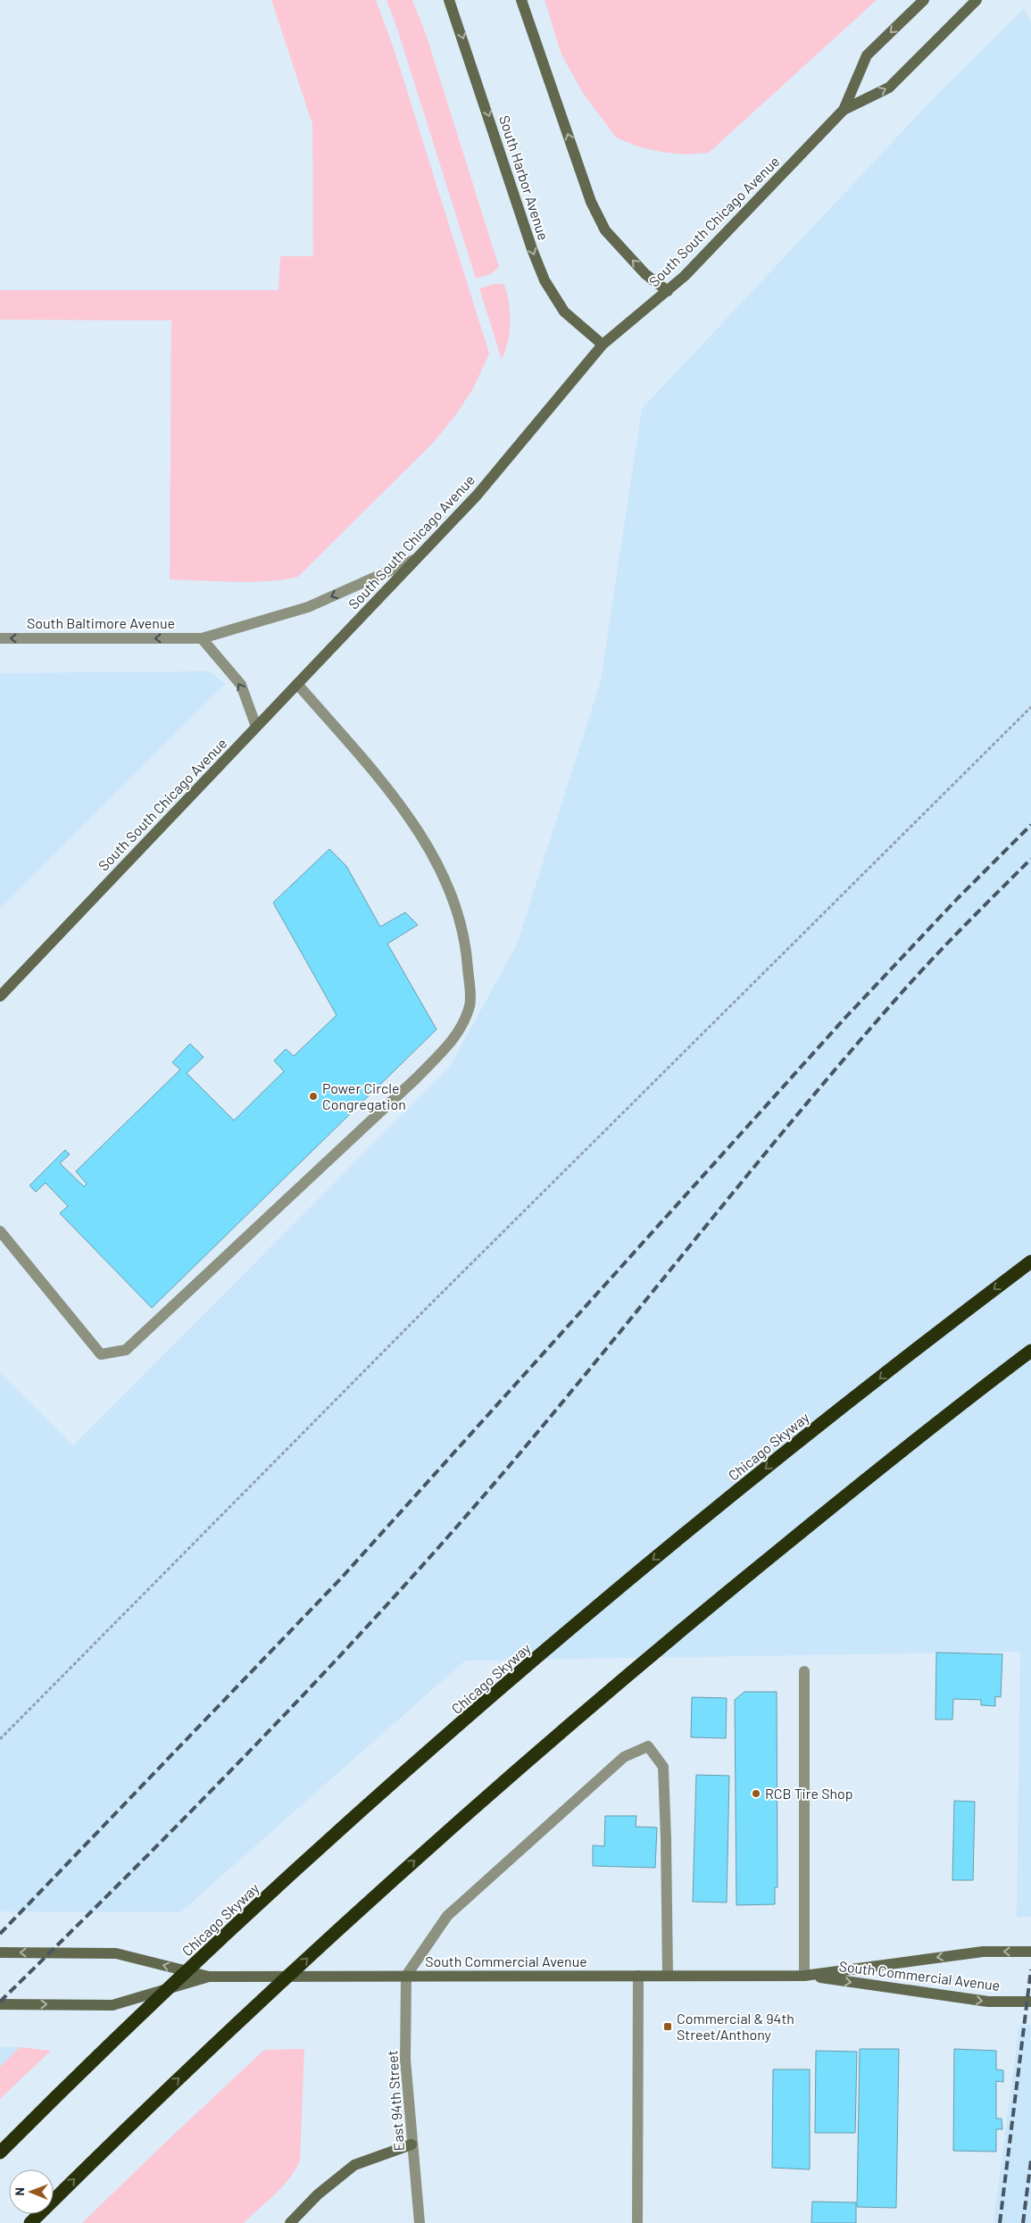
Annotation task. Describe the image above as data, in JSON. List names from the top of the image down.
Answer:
{
  "streets": {
    "highway": ["Chicago Skyway"],
    "main road": ["South Harbor Avenue", "South South Chicago Avenue", "South Commercial Avenue"],
    "street": ["South Baltimore Avenue", "East 94th Street"]
  },
  "crossings": [
    ["South Harbor Avenue", "South South Chicago Avenue"],
    ["South South Chicago Avenue", "South Baltimore Avenue"],
    ["South Commercial Avenue", "East 94th Street"]
  ],
  "one_way": ["South Baltimore Avenue"],
  "places": {
    "other": ["Power Circle Congregation", "RCB Tire Shop"],
    "transit": ["Commercial & 94th Street/Anthony"]
  },
  "north": "left"
}
